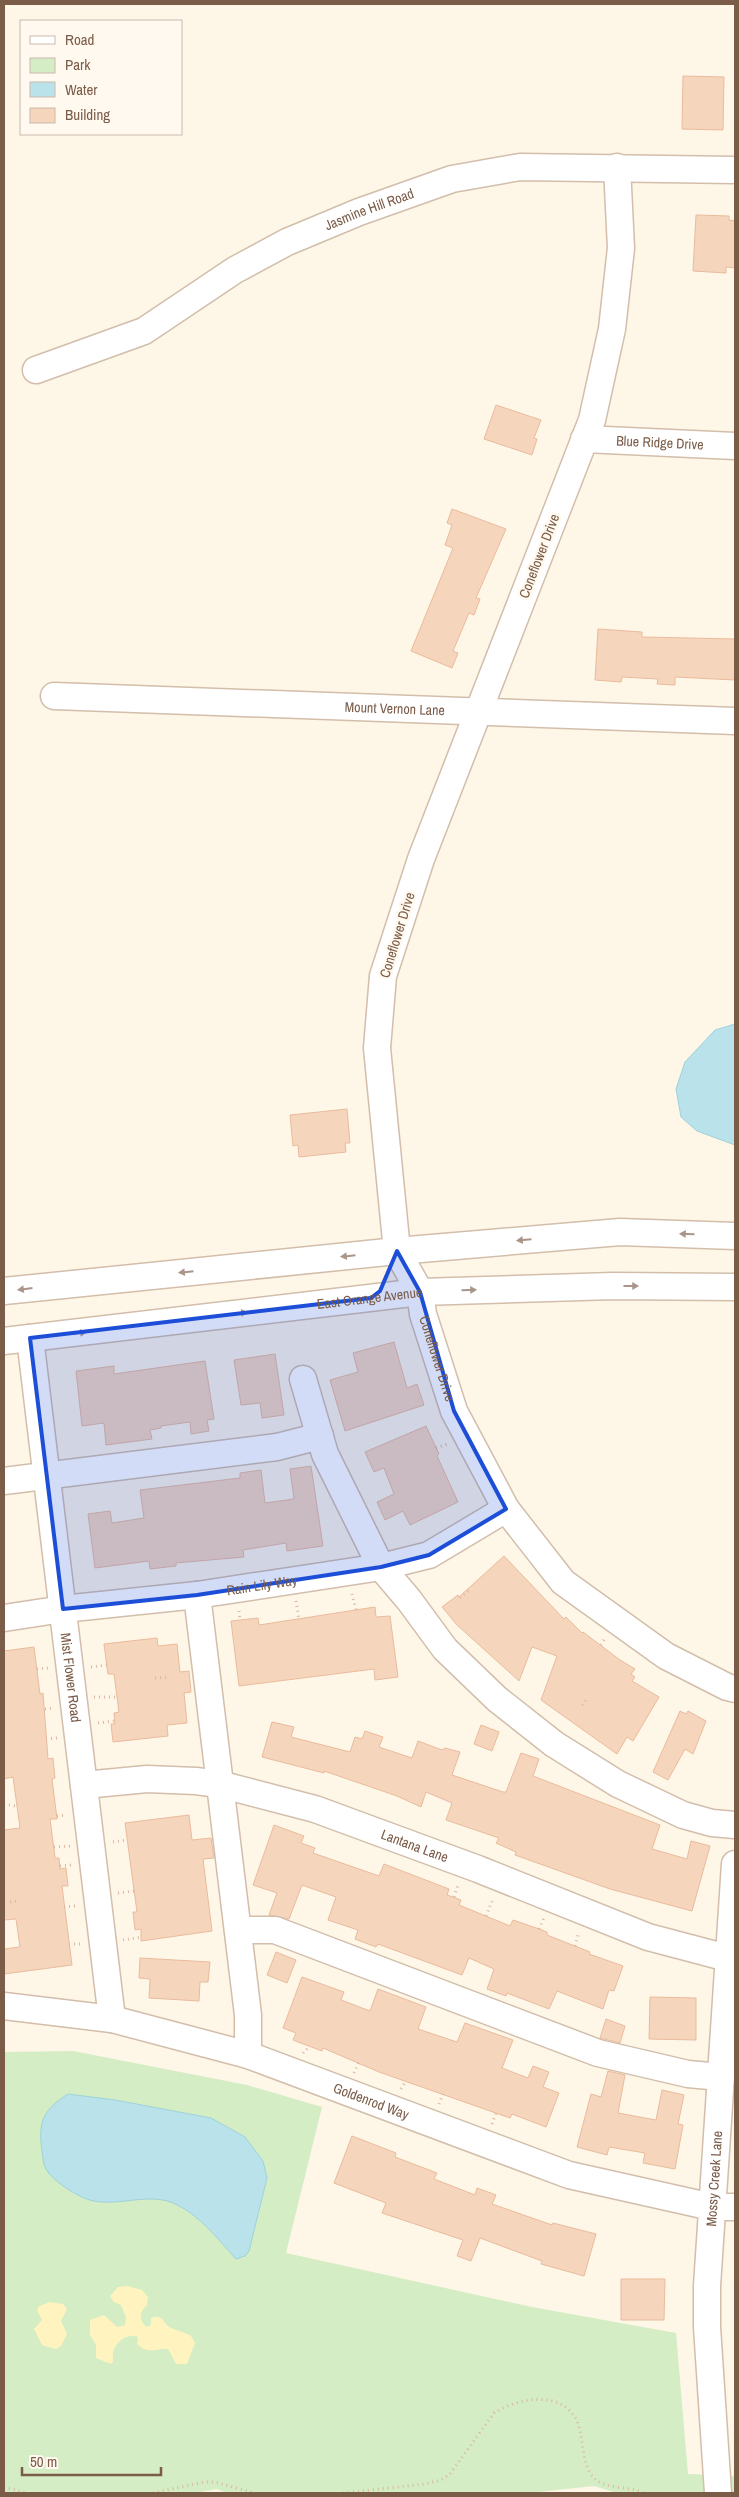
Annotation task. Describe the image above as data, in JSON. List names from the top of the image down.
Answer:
{
  "streets": {
    "street": [
      "Jasmine Hill Road",
      "Blue Ridge Drive",
      "Coneflower Drive",
      "Mount Vernon Lane",
      "East Orange Avenue",
      "Rain Lily Way",
      "Mist Flower Road",
      "Lantana Lane",
      "Goldenrod Way",
      "Mossy Creek Lane"
    ]
  },
  "crossings": [
    ["Jasmine Hill Road", "Coneflower Drive"],
    ["Blue Ridge Drive", "Coneflower Drive"],
    ["Coneflower Drive", "Mount Vernon Lane"],
    ["Coneflower Drive", "East Orange Avenue"],
    ["Coneflower Drive", "Rain Lily Way"],
    ["East Orange Avenue", "Mist Flower Road"],
    ["Rain Lily Way", "Mist Flower Road"],
    ["Mist Flower Road", "Lantana Lane"],
    ["Mist Flower Road", "Goldenrod Way"],
    ["Lantana Lane", "Mossy Creek Lane"],
    ["Goldenrod Way", "Mossy Creek Lane"]
  ],
  "legend": [
    "Road",
    "Park",
    "Water",
    "Building"
  ],
  "scale_bar": "50 m"
}
